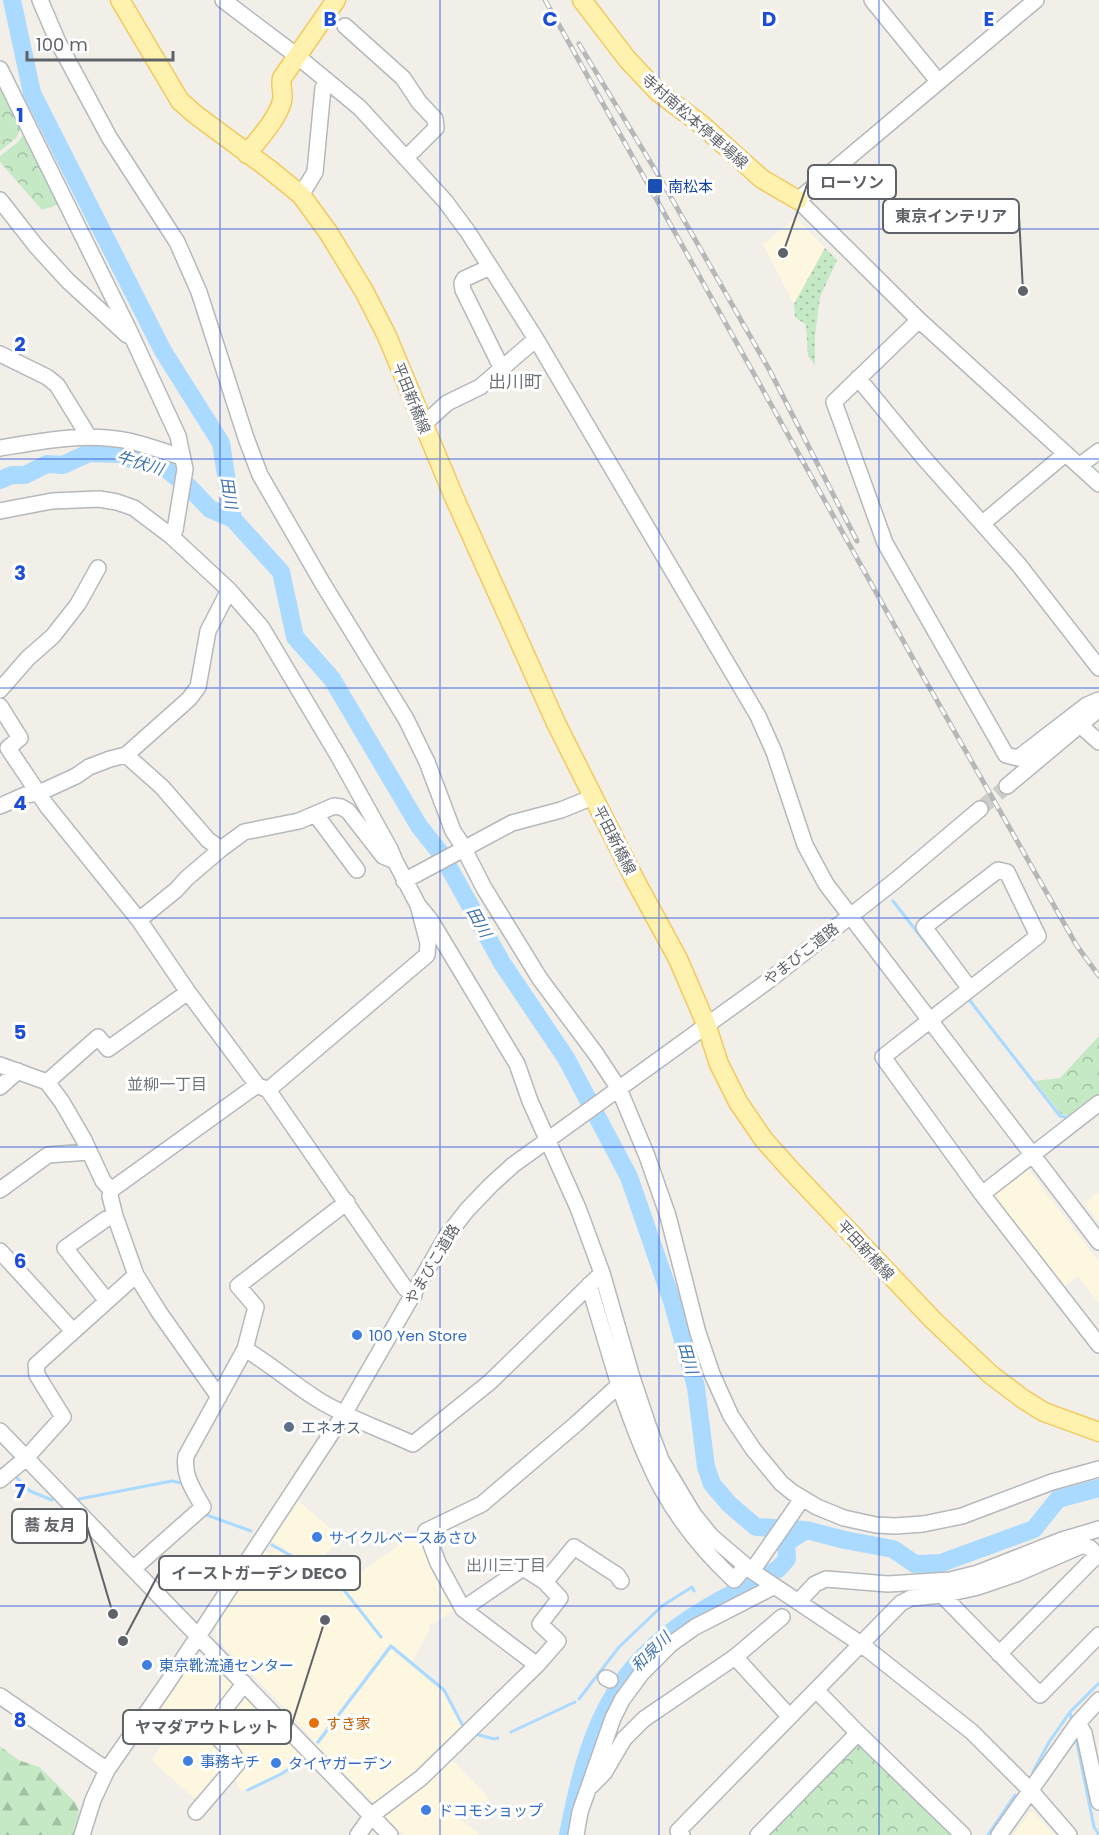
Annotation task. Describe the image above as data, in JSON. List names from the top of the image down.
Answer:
{
  "streets": {
    "main road": ["寺村南松本停車場線", "平田新橋線"],
    "street": ["やまびこ道路"]
  },
  "crossings": [
    ["平田新橋線", "やまびこ道路"]
  ],
  "districts": ["出川町", "並柳一丁目", "出川三丁目"],
  "water": ["牛伏川", "田川", "和泉川"],
  "places": {
    "transit": ["南松本"],
    "other": [
      "ローソン",
      "東京インテリア",
      "100 Yen Store",
      "エネオス",
      "サイクルベースあさひ",
      "蕎 友月",
      "ヤマダアウトレット",
      "イーストガーデン DECO",
      "東京靴流通センター",
      "すき家",
      "事務キチ",
      "タイヤガーデン",
      "ドコモショップ"
    ]
  },
  "scale_bar": "100 m",
  "grid": {
    "columns": [
      "B",
      "C",
      "D",
      "E"
    ],
    "rows": [
      "1",
      "2",
      "3",
      "4",
      "5",
      "6",
      "7",
      "8"
    ]
  }
}
